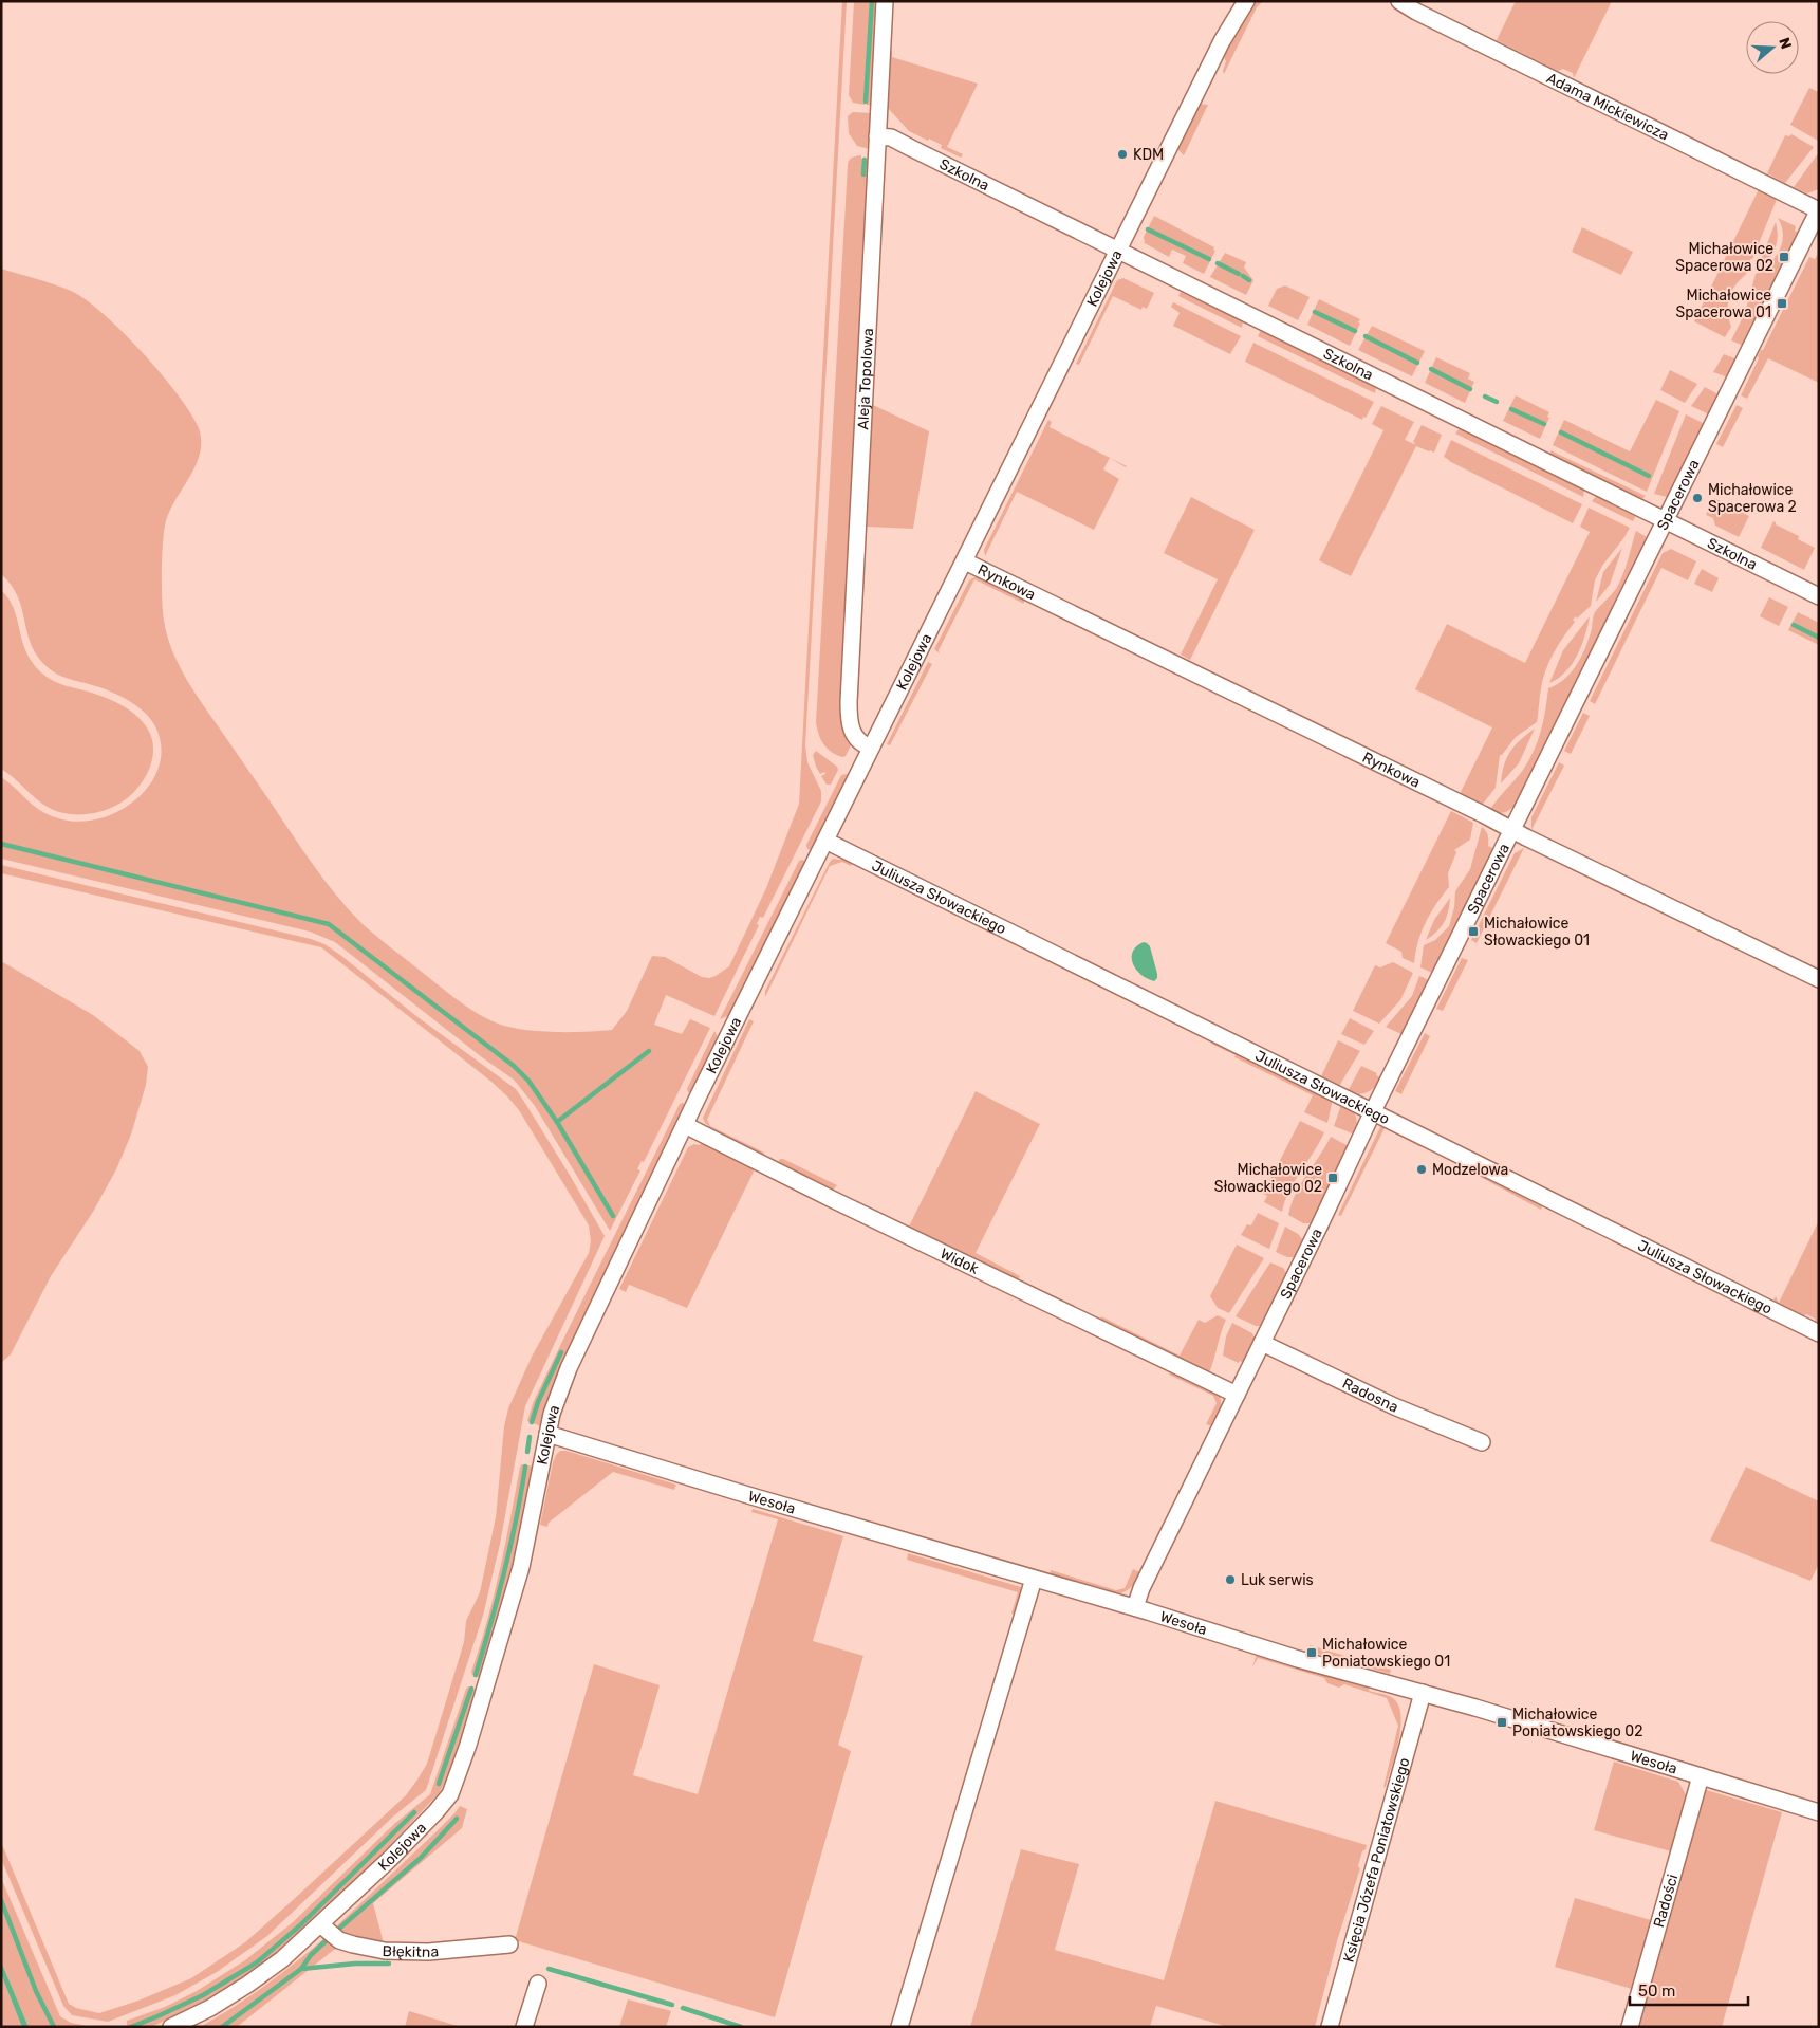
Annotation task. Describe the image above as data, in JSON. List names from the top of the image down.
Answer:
{
  "streets": {
    "street": [
      "Adama Mickiewicza",
      "Szkolna",
      "Kolejowa",
      "Aleja Topolowa",
      "Spacerowa",
      "Rynkowa",
      "Juliusza Słowackiego",
      "Widok",
      "Radosna",
      "Wesoła",
      "Księcia Józefa Poniatowskiego",
      "Radości",
      "Błękitna"
    ]
  },
  "crossings": [
    ["Adama Mickiewicza", "Spacerowa"],
    ["Szkolna", "Kolejowa"],
    ["Szkolna", "Aleja Topolowa"],
    ["Szkolna", "Spacerowa"],
    ["Kolejowa", "Aleja Topolowa"],
    ["Kolejowa", "Rynkowa"],
    ["Kolejowa", "Juliusza Słowackiego"],
    ["Kolejowa", "Widok"],
    ["Kolejowa", "Wesoła"],
    ["Kolejowa", "Błękitna"],
    ["Spacerowa", "Rynkowa"],
    ["Spacerowa", "Juliusza Słowackiego"],
    ["Spacerowa", "Widok"],
    ["Spacerowa", "Radosna"],
    ["Spacerowa", "Wesoła"],
    ["Wesoła", "Księcia Józefa Poniatowskiego"],
    ["Wesoła", "Radości"]
  ],
  "places": {
    "other": [
      "KDM",
      "Michałowice Spacerowa 2",
      "Modzelowa",
      "Luk serwis"
    ],
    "transit": [
      "Michałowice Spacerowa 02",
      "Michałowice Spacerowa 01",
      "Michałowice Słowackiego 01",
      "Michałowice Słowackiego 02",
      "Michałowice Poniatowskiego 01",
      "Michałowice Poniatowskiego 02"
    ]
  },
  "scale_bar": "50 m",
  "north": "right"
}
